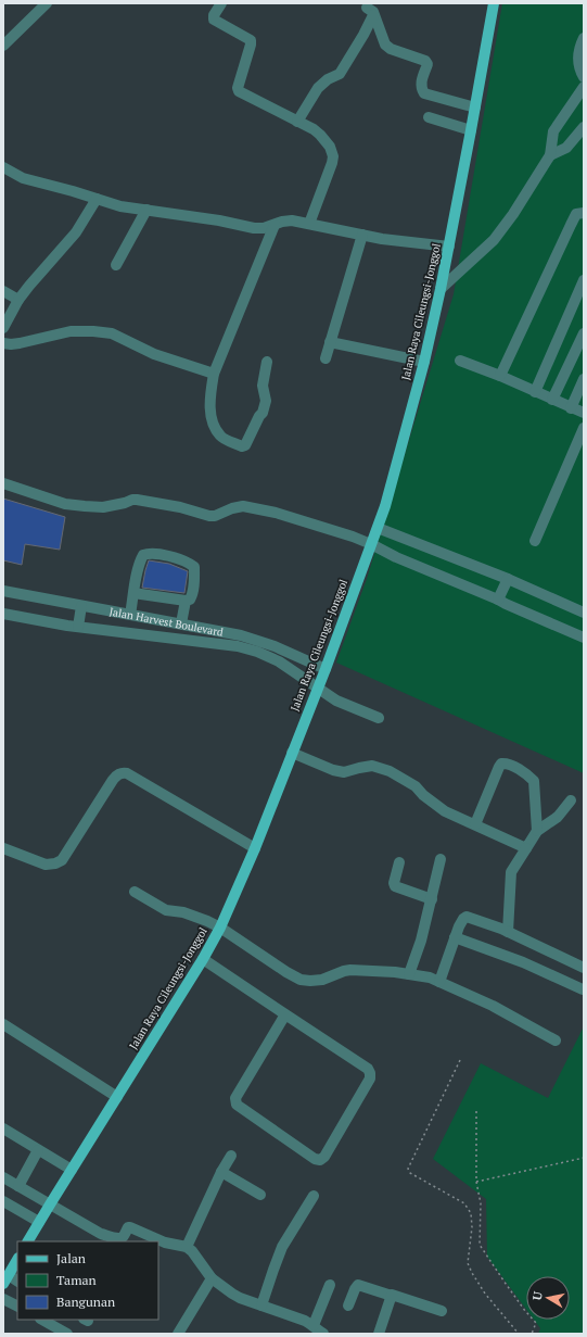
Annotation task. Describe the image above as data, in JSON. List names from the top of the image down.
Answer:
{
  "streets": {
    "main road": ["Jalan Raya Cileungsi-Jonggol"],
    "street": ["Jalan Harvest Boulevard"]
  },
  "crossings": [
    ["Jalan Raya Cileungsi-Jonggol", "Jalan Harvest Boulevard"]
  ],
  "legend": ["Jalan", "Taman", "Bangunan"],
  "north": "left"
}
